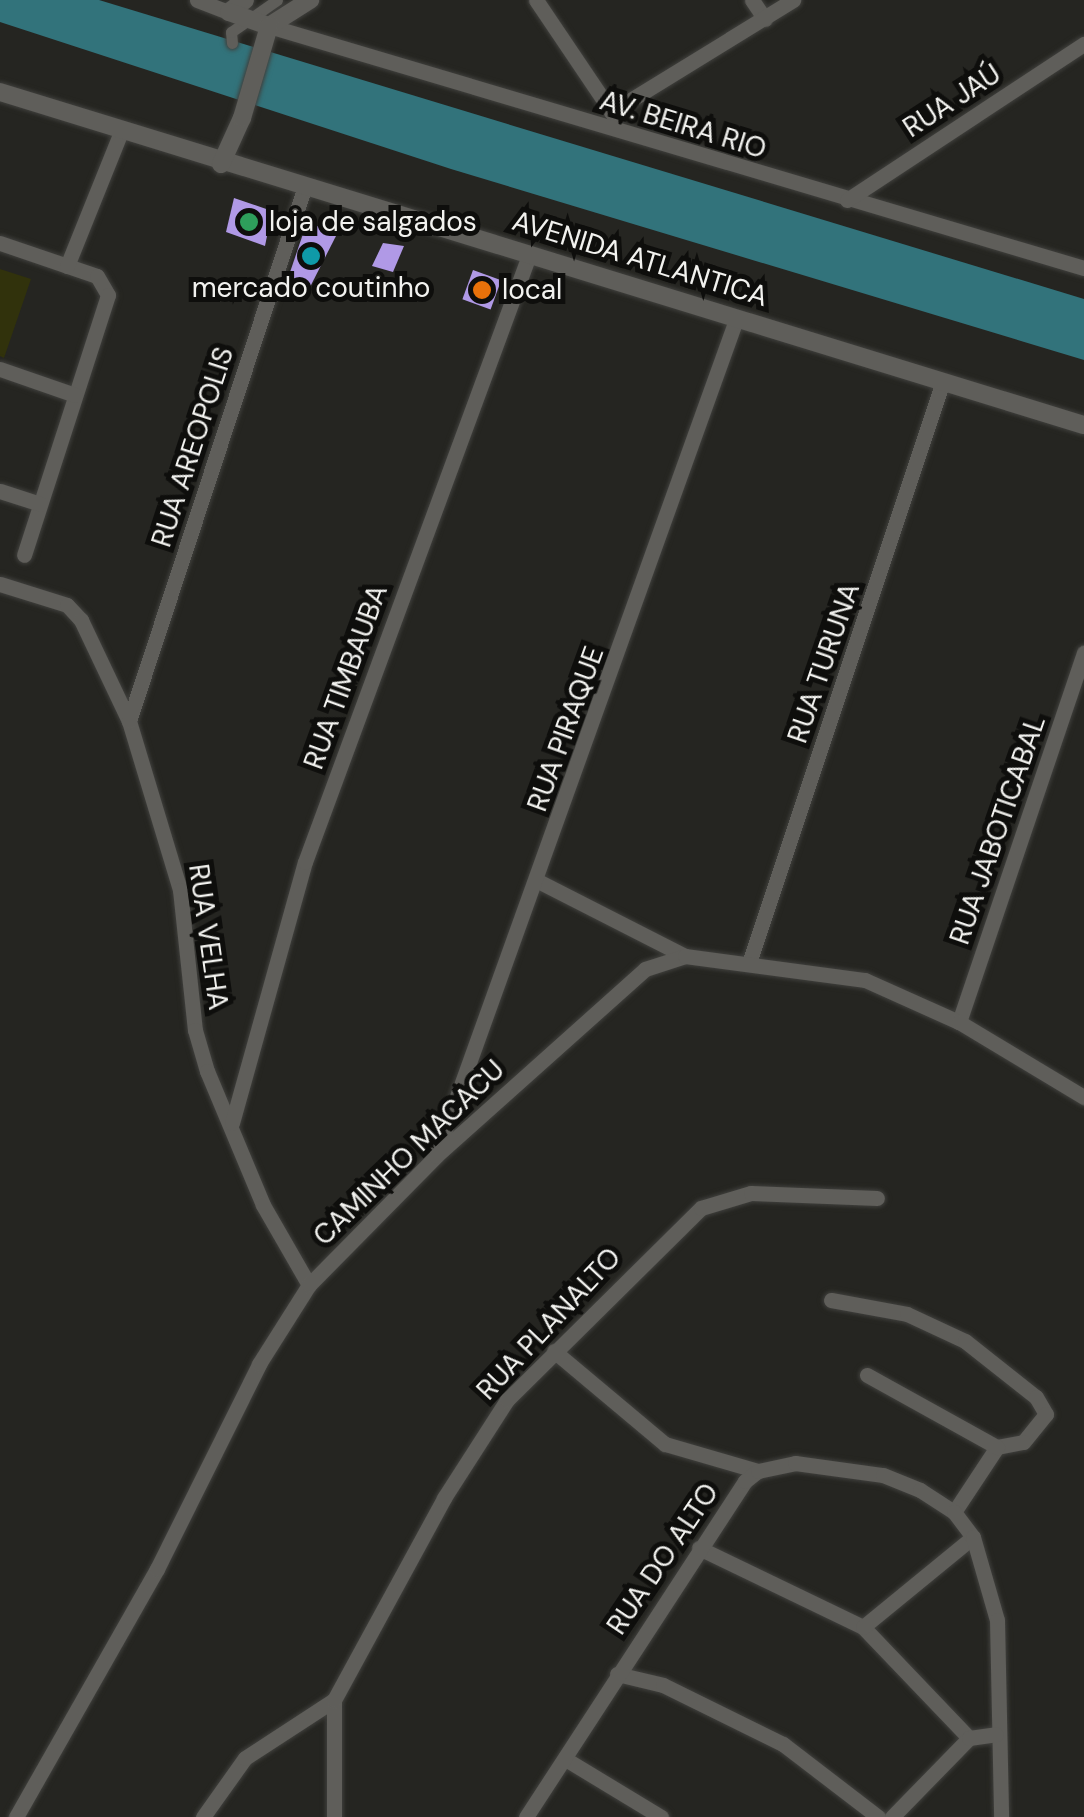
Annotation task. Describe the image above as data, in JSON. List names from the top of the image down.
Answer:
{
  "streets": {
    "street": [
      "RUA JAÚ",
      "AV. BEIRA RIO",
      "AVENIDA ATLANTICA",
      "RUA AREOPOLIS",
      "RUA TURUNA",
      "RUA TIMBAUBA",
      "RUA PIRAQUE",
      "RUA JABOTICABAL",
      "RUA VELHA",
      "CAMINHO MACACU",
      "RUA PLANALTO",
      "RUA DO ALTO"
    ]
  },
  "crossings": [
    ["RUA JAÚ", "AV. BEIRA RIO"],
    ["AVENIDA ATLANTICA", "RUA AREOPOLIS"],
    ["AVENIDA ATLANTICA", "RUA TURUNA"],
    ["AVENIDA ATLANTICA", "RUA TIMBAUBA"],
    ["AVENIDA ATLANTICA", "RUA PIRAQUE"],
    ["RUA AREOPOLIS", "RUA VELHA"],
    ["RUA TURUNA", "CAMINHO MACACU"],
    ["RUA TIMBAUBA", "RUA VELHA"],
    ["RUA PIRAQUE", "CAMINHO MACACU"],
    ["RUA JABOTICABAL", "CAMINHO MACACU"],
    ["RUA VELHA", "CAMINHO MACACU"]
  ],
  "places": ["loja de salgados", "mercado coutinho", "local"]
}
